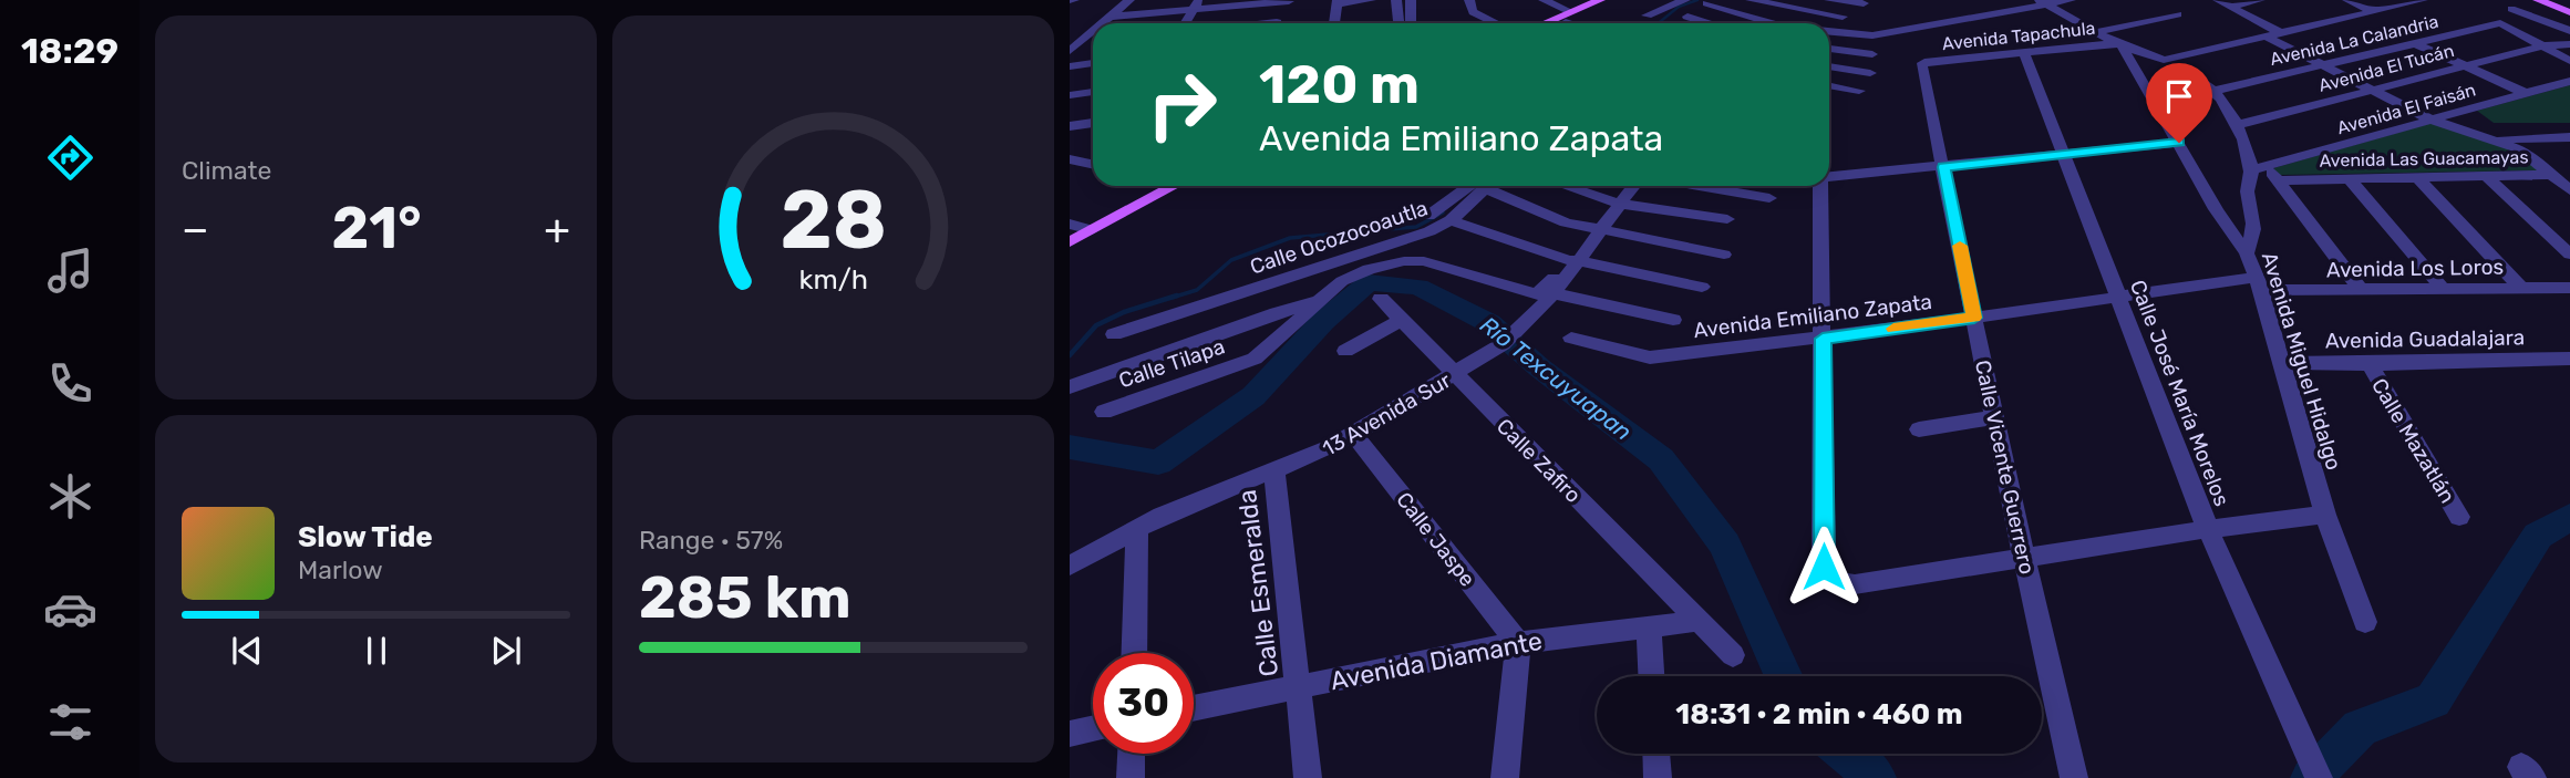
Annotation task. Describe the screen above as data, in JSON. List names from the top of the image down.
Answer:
{
  "streets": {
    "street": [
      "Avenida Tapachula",
      "Avenida La Calandria",
      "Avenida El Tucán",
      "Avenida El Faisán",
      "Avenida Las Guacamayas",
      "Calle Ocozocoautla",
      "Avenida Los Loros",
      "Avenida Emiliano Zapata",
      "Avenida Guadalajara",
      "Avenida Miguel Hidalgo",
      "Calle Tilapa",
      "Calle José María Morelos",
      "13 Avenida Sur",
      "Calle Mazatlán",
      "Calle Zafiro",
      "Calle Vicente Guerrero",
      "Calle Jaspe",
      "Calle Esmeralda",
      "Avenida Diamante"
    ]
  },
  "crossings": [
    ["Avenida Tapachula", "Avenida Miguel Hidalgo"],
    ["Avenida Tapachula", "Calle José María Morelos"],
    ["Avenida Tapachula", "Calle Vicente Guerrero"],
    ["Avenida La Calandria", "Avenida El Tucán"],
    ["Calle Ocozocoautla", "13 Avenida Sur"],
    ["Avenida Los Loros", "Avenida Emiliano Zapata"],
    ["Avenida Los Loros", "Avenida Miguel Hidalgo"],
    ["Avenida Emiliano Zapata", "Avenida Miguel Hidalgo"],
    ["Avenida Emiliano Zapata", "Calle José María Morelos"],
    ["Avenida Emiliano Zapata", "Calle Vicente Guerrero"],
    ["Avenida Guadalajara", "Avenida Miguel Hidalgo"],
    ["Avenida Guadalajara", "Calle Mazatlán"],
    ["13 Avenida Sur", "Calle Zafiro"],
    ["13 Avenida Sur", "Calle Jaspe"],
    ["13 Avenida Sur", "Calle Esmeralda"],
    ["Calle Zafiro", "Avenida Diamante"],
    ["Calle Jaspe", "Avenida Diamante"],
    ["Calle Esmeralda", "Avenida Diamante"]
  ],
  "water": ["Río Texcuyuapan"],
  "page": {
    "tabs": "18:29",
    "tile": [
      "Climate",
      ["Range · 57%", "285 km"]
    ],
    "turn": ["120 m", "Avenida Emiliano Zapata"],
    "heat": ["−", "21°", "+"],
    "song": ["Slow Tide", "Marlow"],
    "limit": "30",
    "trip": "18:31 · 2 min · 460 m",
    "gauge": ["28", "km/h"]
  }
}
